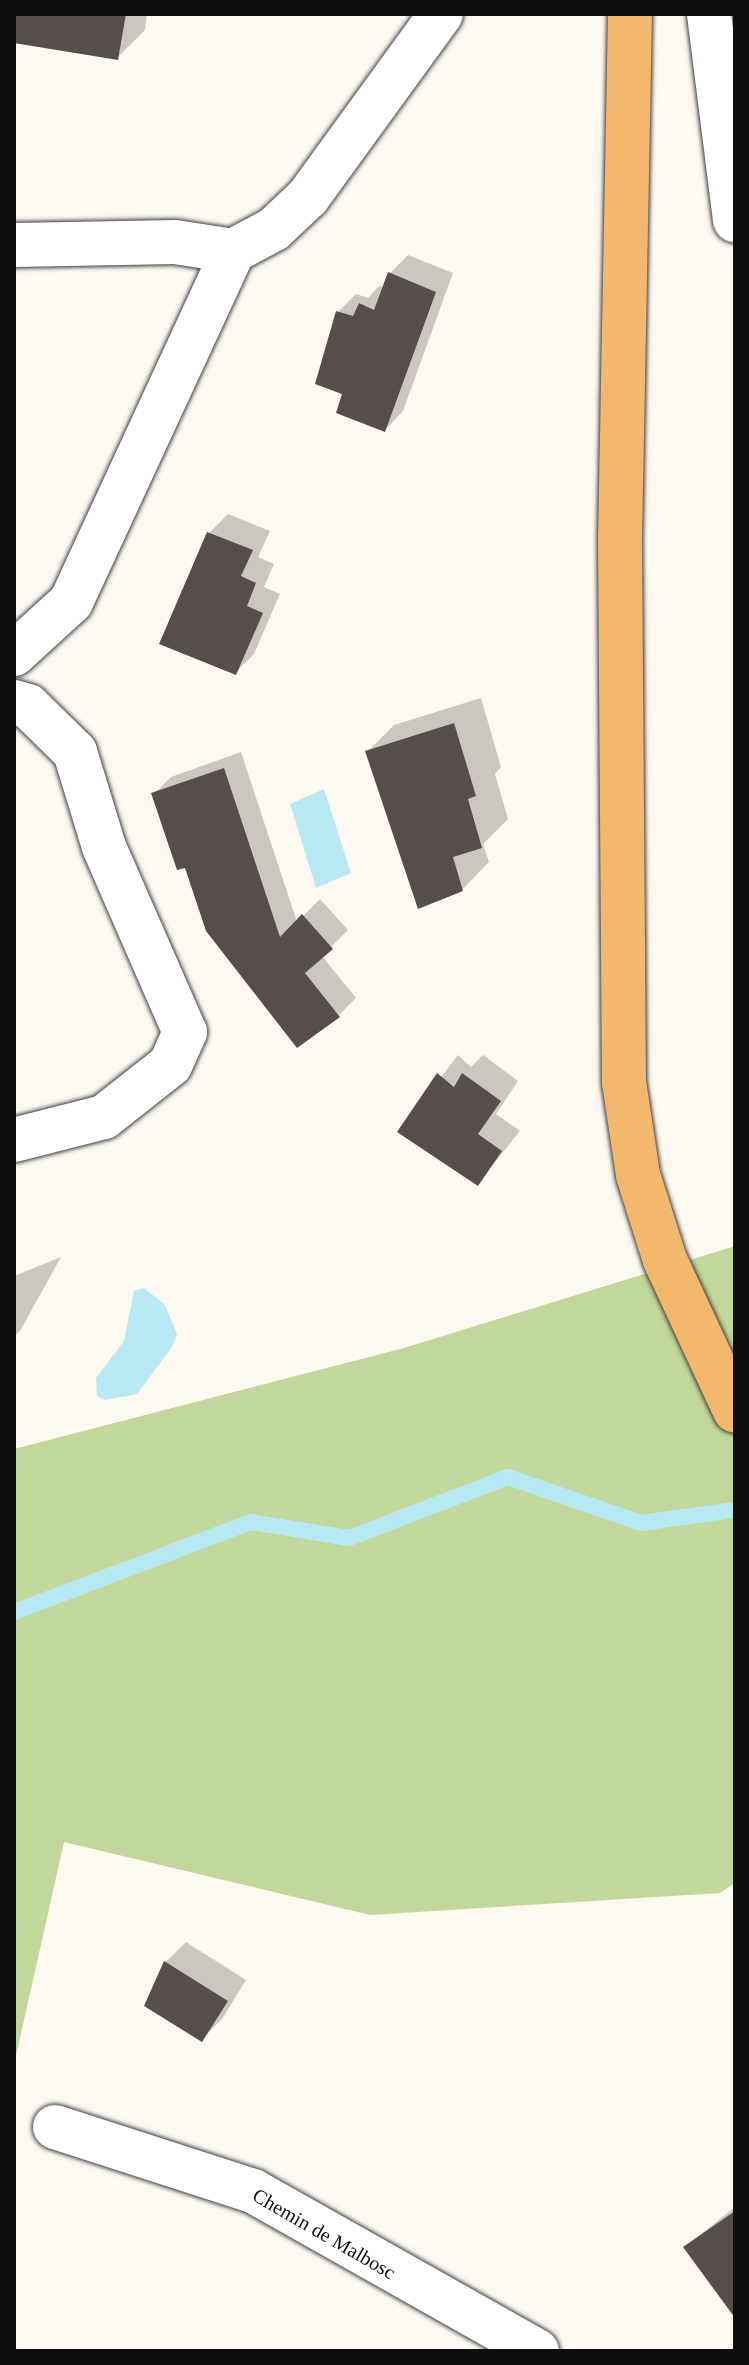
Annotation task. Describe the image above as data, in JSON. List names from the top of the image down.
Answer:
{
  "streets": {
    "street": ["Chemin de Malbosc"]
  }
}
